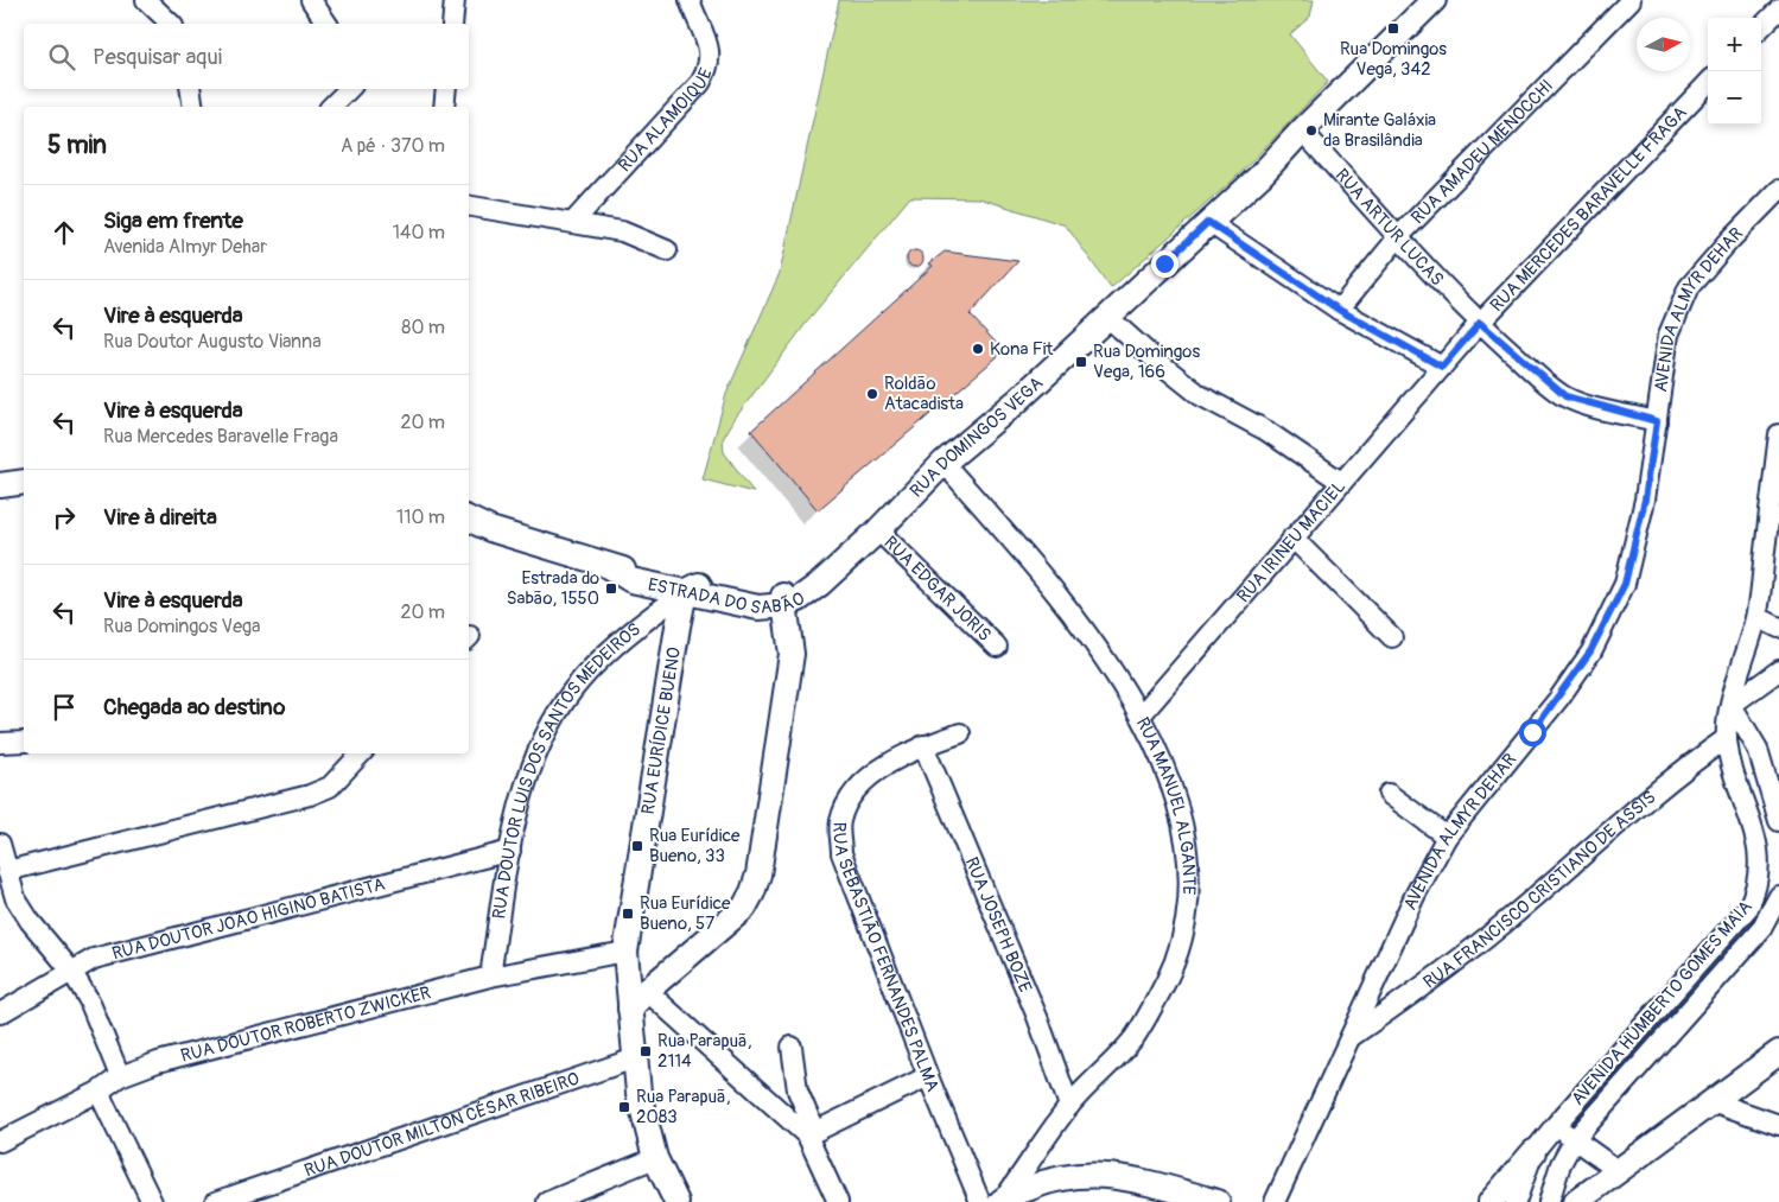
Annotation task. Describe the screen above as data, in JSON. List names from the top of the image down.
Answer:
{
  "streets": {
    "street": [
      "RUA ALAMOIQUE",
      "RUA AMADEU MENOCCHI",
      "RUA MERCEDES BARAVELLE FRAGA",
      "RUA ARTUR LUCAS",
      "AVENIDA ALMYR DEHAR",
      "RUA DOMINGOS VEGA",
      "RUA IRINEU MACIEL",
      "RUA EDGAR JORIS",
      "ESTRADA DO SABÃO",
      "RUA EURÍDICE BUENO",
      "RUA DOUTOR LUIS DOS SANTOS MEDEIROS",
      "RUA MANUEL ALGANTE",
      "RUA FRANCISCO CRISTIANO DE ASSIS",
      "RUA DOUTOR JOÃO HIGINO BATISTA",
      "RUA JOSEPH BOZE",
      "RUA SEBASTIÃO FERNANDES PALMA",
      "AVENIDA HUMBERTO GOMES MAIA",
      "RUA DOUTOR ROBERTO ZWICKER",
      "RUA DOUTOR MILTON CÉSAR RIBEIRO"
    ]
  },
  "crossings": [
    ["RUA AMADEU MENOCCHI", "RUA ARTUR LUCAS"],
    ["RUA MERCEDES BARAVELLE FRAGA", "RUA ARTUR LUCAS"],
    ["RUA MERCEDES BARAVELLE FRAGA", "RUA IRINEU MACIEL"],
    ["RUA ARTUR LUCAS", "AVENIDA ALMYR DEHAR"],
    ["RUA ARTUR LUCAS", "RUA DOMINGOS VEGA"],
    ["AVENIDA ALMYR DEHAR", "RUA FRANCISCO CRISTIANO DE ASSIS"],
    ["RUA DOMINGOS VEGA", "RUA EDGAR JORIS"],
    ["RUA DOMINGOS VEGA", "ESTRADA DO SABÃO"],
    ["RUA DOMINGOS VEGA", "RUA MANUEL ALGANTE"],
    ["RUA IRINEU MACIEL", "RUA MANUEL ALGANTE"],
    ["ESTRADA DO SABÃO", "RUA EURÍDICE BUENO"],
    ["ESTRADA DO SABÃO", "RUA DOUTOR LUIS DOS SANTOS MEDEIROS"],
    ["RUA EURÍDICE BUENO", "RUA DOUTOR LUIS DOS SANTOS MEDEIROS"],
    ["RUA EURÍDICE BUENO", "RUA DOUTOR ROBERTO ZWICKER"],
    ["RUA EURÍDICE BUENO", "RUA DOUTOR MILTON CÉSAR RIBEIRO"],
    ["RUA DOUTOR LUIS DOS SANTOS MEDEIROS", "RUA DOUTOR JOÃO HIGINO BATISTA"],
    ["RUA DOUTOR LUIS DOS SANTOS MEDEIROS", "RUA DOUTOR ROBERTO ZWICKER"],
    ["RUA MANUEL ALGANTE", "RUA JOSEPH BOZE"],
    ["RUA FRANCISCO CRISTIANO DE ASSIS", "AVENIDA HUMBERTO GOMES MAIA"],
    ["RUA JOSEPH BOZE", "RUA SEBASTIÃO FERNANDES PALMA"]
  ],
  "places": {
    "transit": [
      "Rua Domingos Vega, 342",
      "Rua Domingos Vega, 166",
      "Estrada do Sabão, 1550",
      "Rua Eurídice Bueno, 33",
      "Rua Eurídice Bueno, 57",
      "Rua Parapuã, 2114",
      "Rua Parapuã, 2083"
    ],
    "other": ["Mirante Galáxia da Brasilândia", "Kona Fit", "Roldão Atacadista"]
  },
  "north": "right",
  "page": {
    "map_buttons": ["+", "−"],
    "search": "Pesquisar aqui",
    "heading": ["5 min", "A pé · 370 m"],
    "list": [
      ["Siga em frente", "Avenida Almyr Dehar", "140 m"],
      ["Vire à esquerda", "Rua Doutor Augusto Vianna", "80 m"],
      ["Vire à esquerda", "Rua Mercedes Baravelle Fraga", "20 m"],
      ["Vire à direita", "110 m"],
      ["Vire à esquerda", "Rua Domingos Vega", "20 m"],
      "Chegada ao destino"
    ]
  }
}
